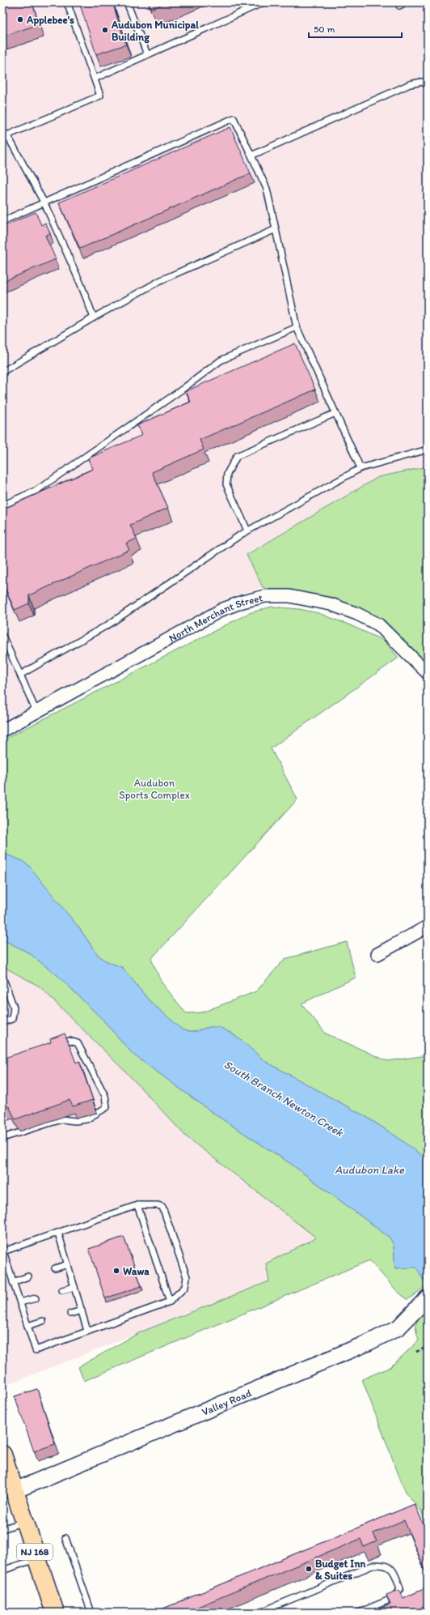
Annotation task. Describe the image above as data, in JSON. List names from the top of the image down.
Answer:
{
  "streets": {
    "main road": ["NJ 168"],
    "street": ["North Merchant Street", "Valley Road"]
  },
  "crossings": [
    ["Valley Road", "NJ 168"]
  ],
  "water": ["South Branch Newton Creek", "Audubon Lake"],
  "parks": ["Audubon Sports Complex"],
  "places": [
    "Applebee's",
    "Audubon Municipal Building",
    "Wawa",
    "Budget Inn & Suites"
  ],
  "scale_bar": "50 m"
}
